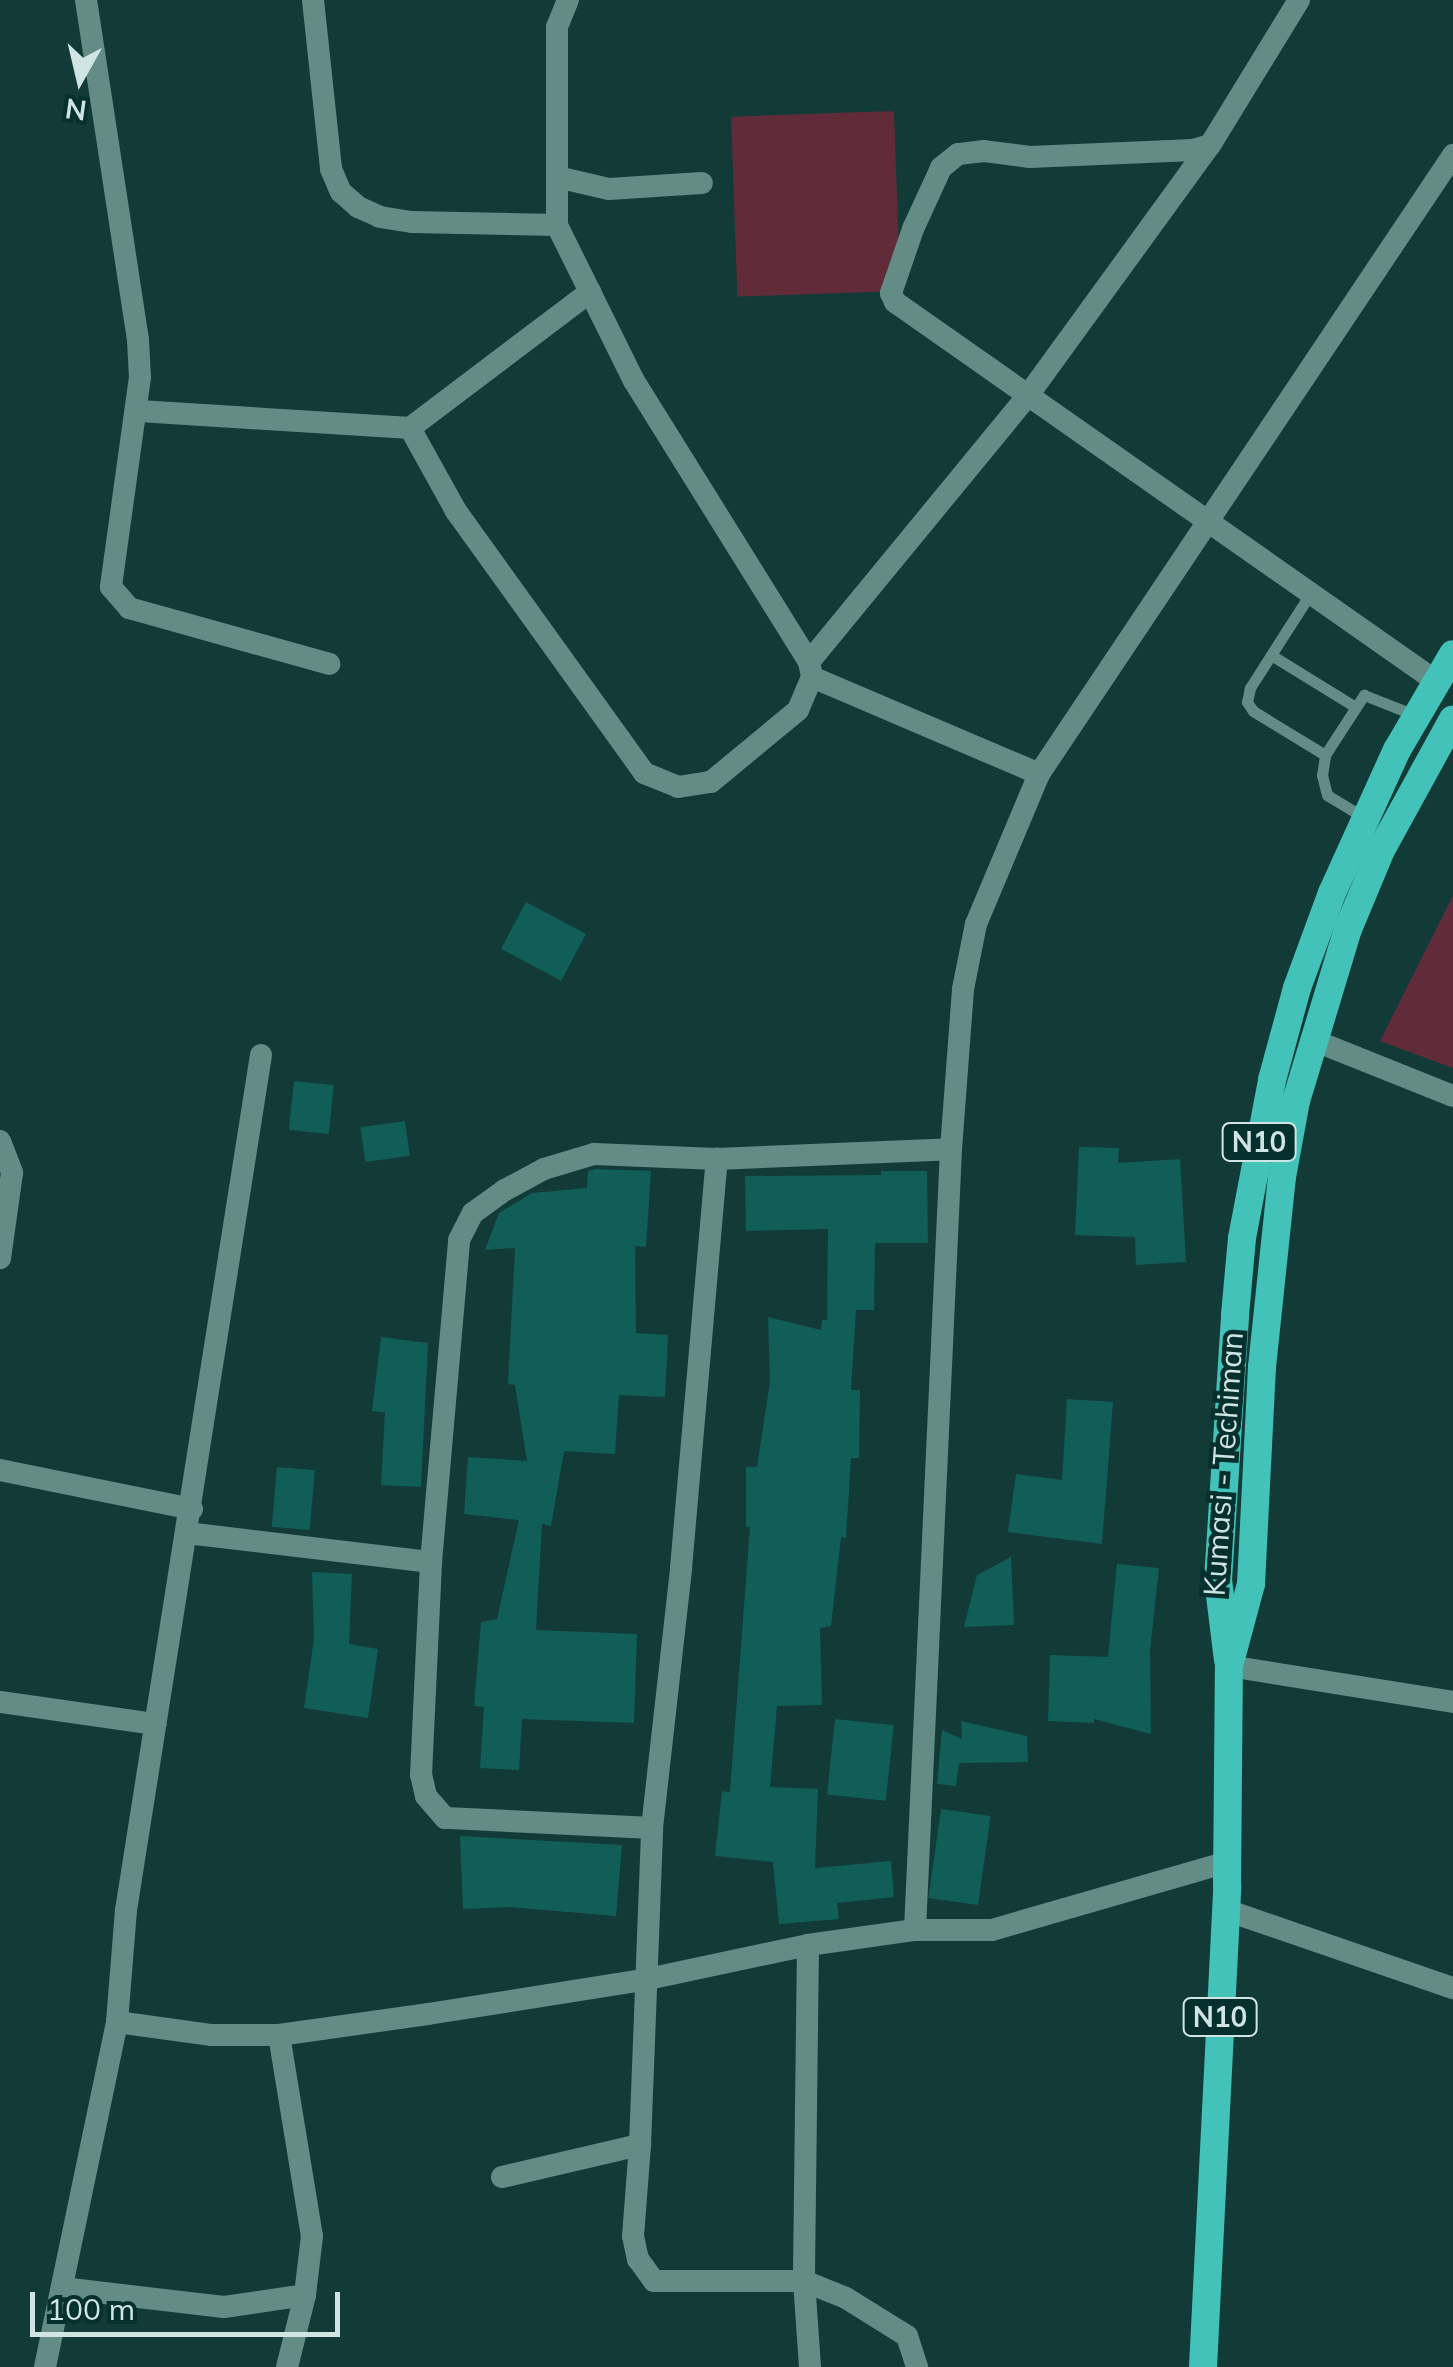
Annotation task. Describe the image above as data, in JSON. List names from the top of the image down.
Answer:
{
  "streets": {
    "highway": ["N10", "Kumasi - Techiman"]
  },
  "crossings": [
    ["N10", "Kumasi - Techiman"]
  ],
  "scale_bar": "100 m",
  "north": "bottom"
}
